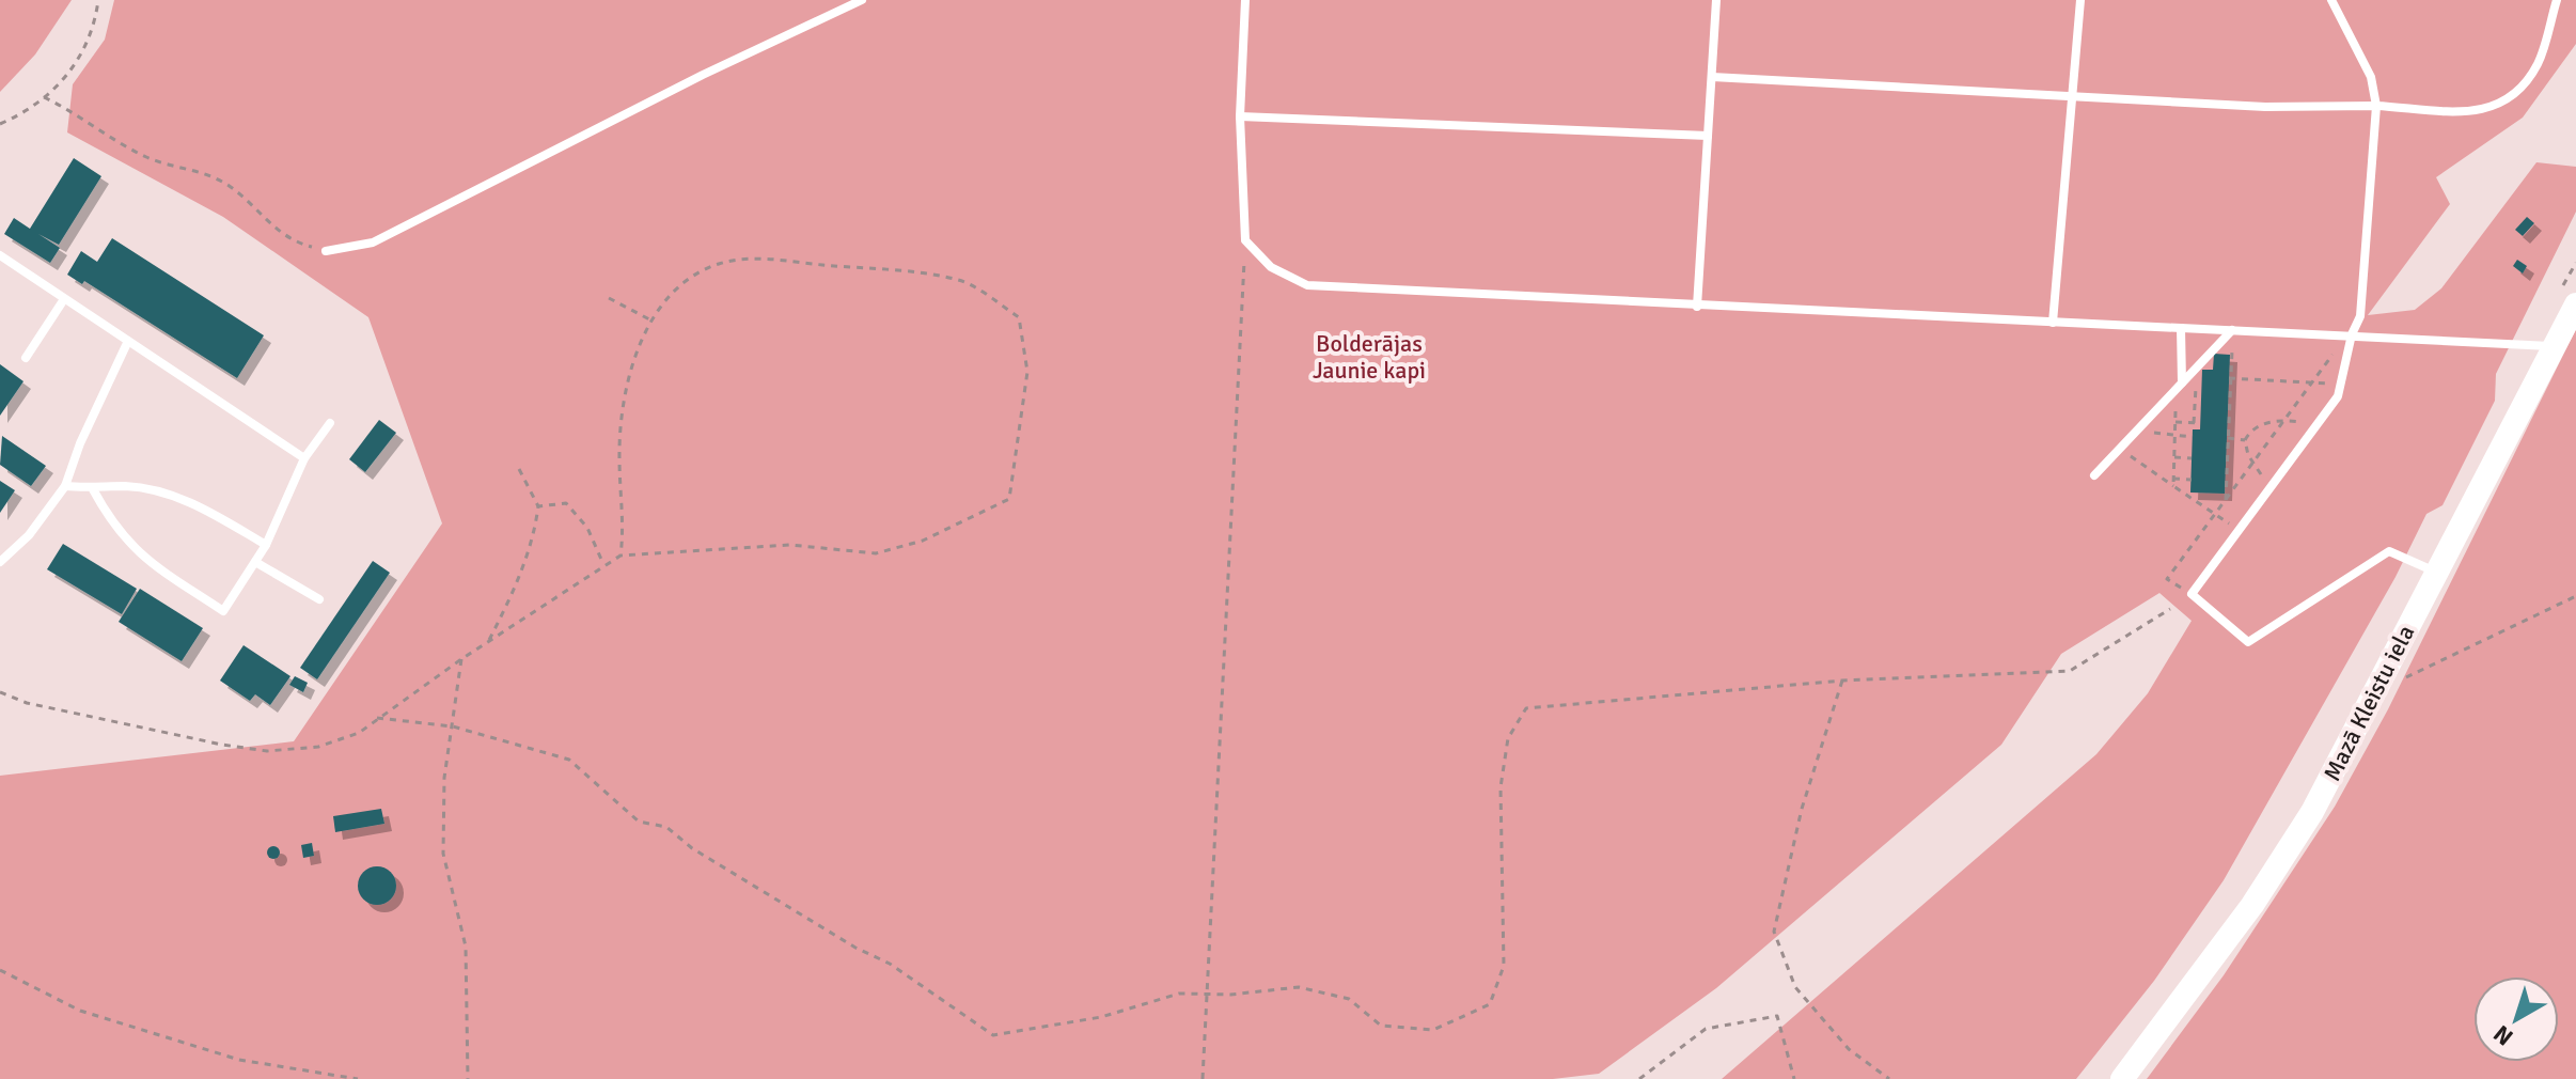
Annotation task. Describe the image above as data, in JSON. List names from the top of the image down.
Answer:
{
  "streets": {
    "main road": ["Mazā Kleistu iela"]
  },
  "parks": ["Bolderājas Jaunie kapi"],
  "north": "bottom left"
}
